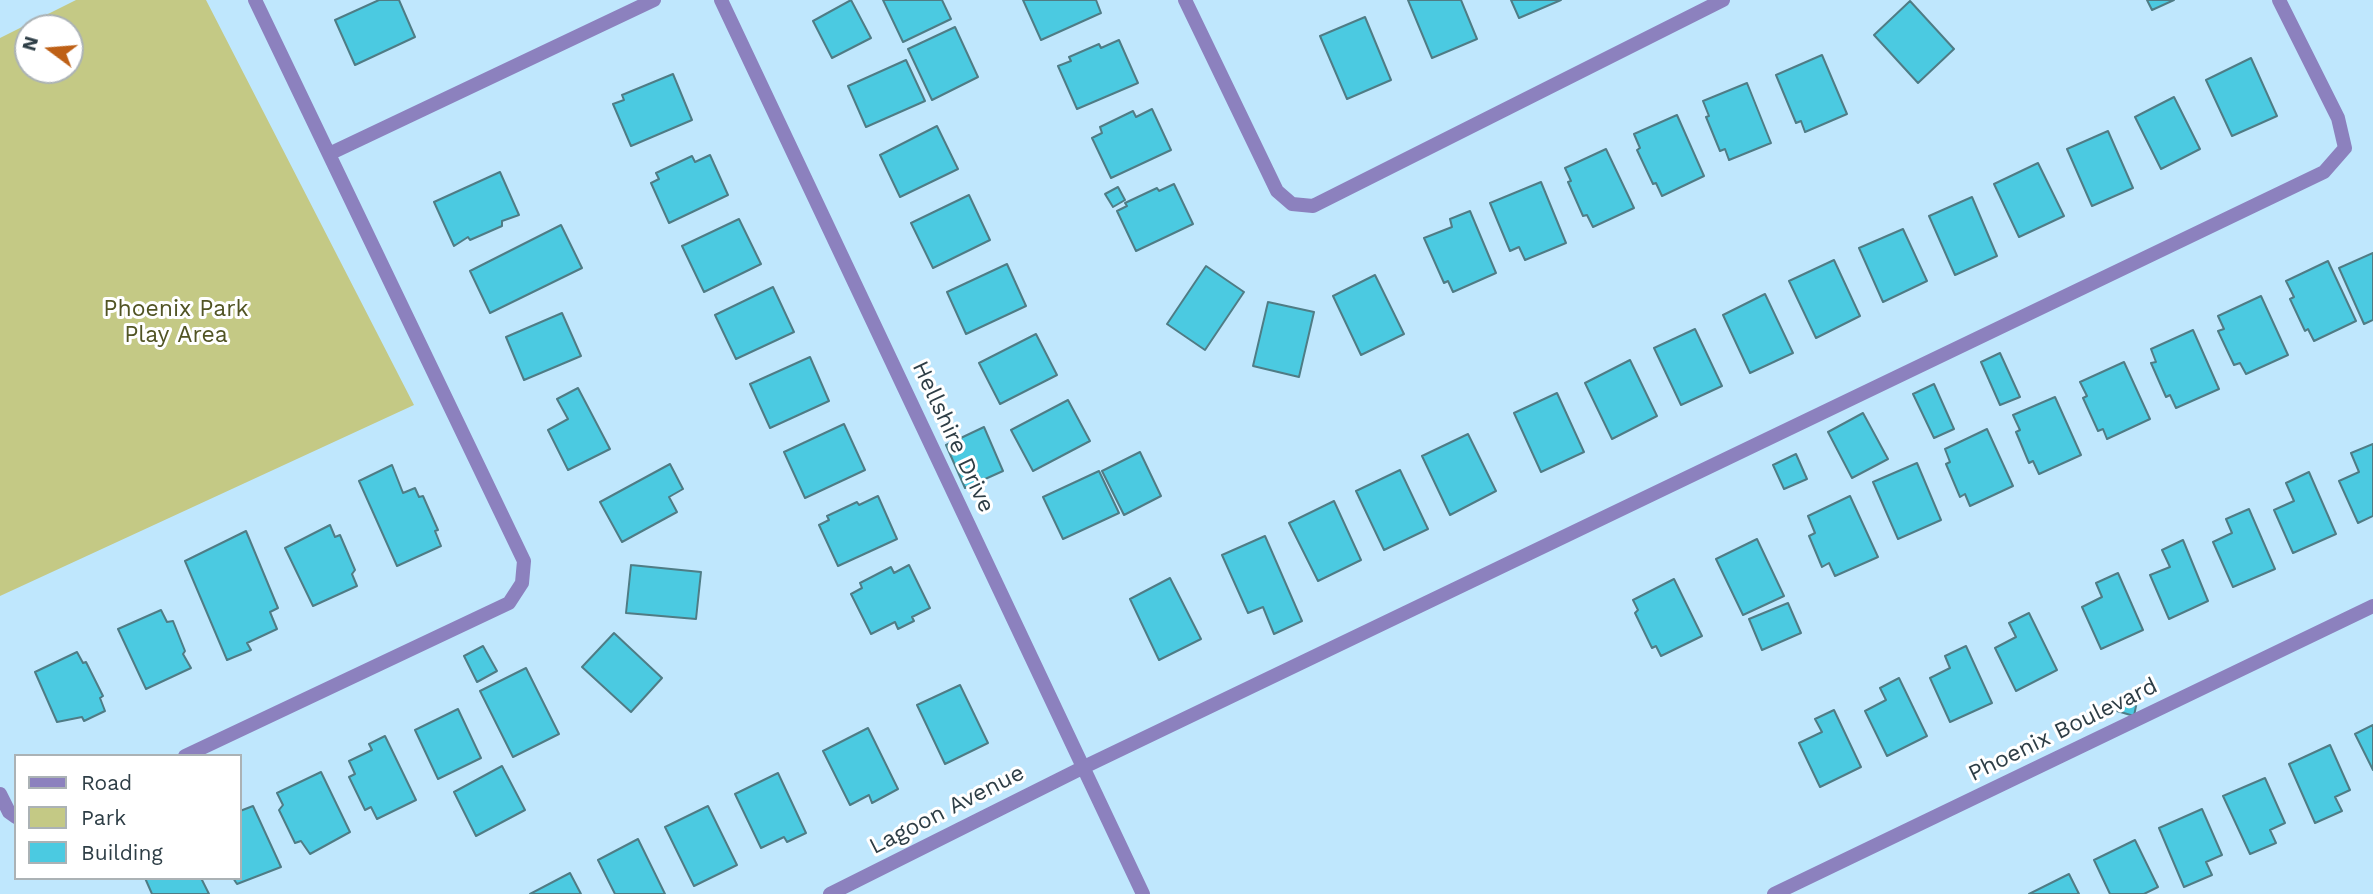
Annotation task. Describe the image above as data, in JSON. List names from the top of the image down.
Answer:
{
  "streets": {
    "street": ["Hellshire Drive", "Phoenix Boulevard", "Lagoon Avenue"]
  },
  "crossings": [
    ["Hellshire Drive", "Lagoon Avenue"]
  ],
  "parks": ["Phoenix Park Play Area"],
  "legend": ["Road", "Park", "Building"],
  "north": "left"
}
